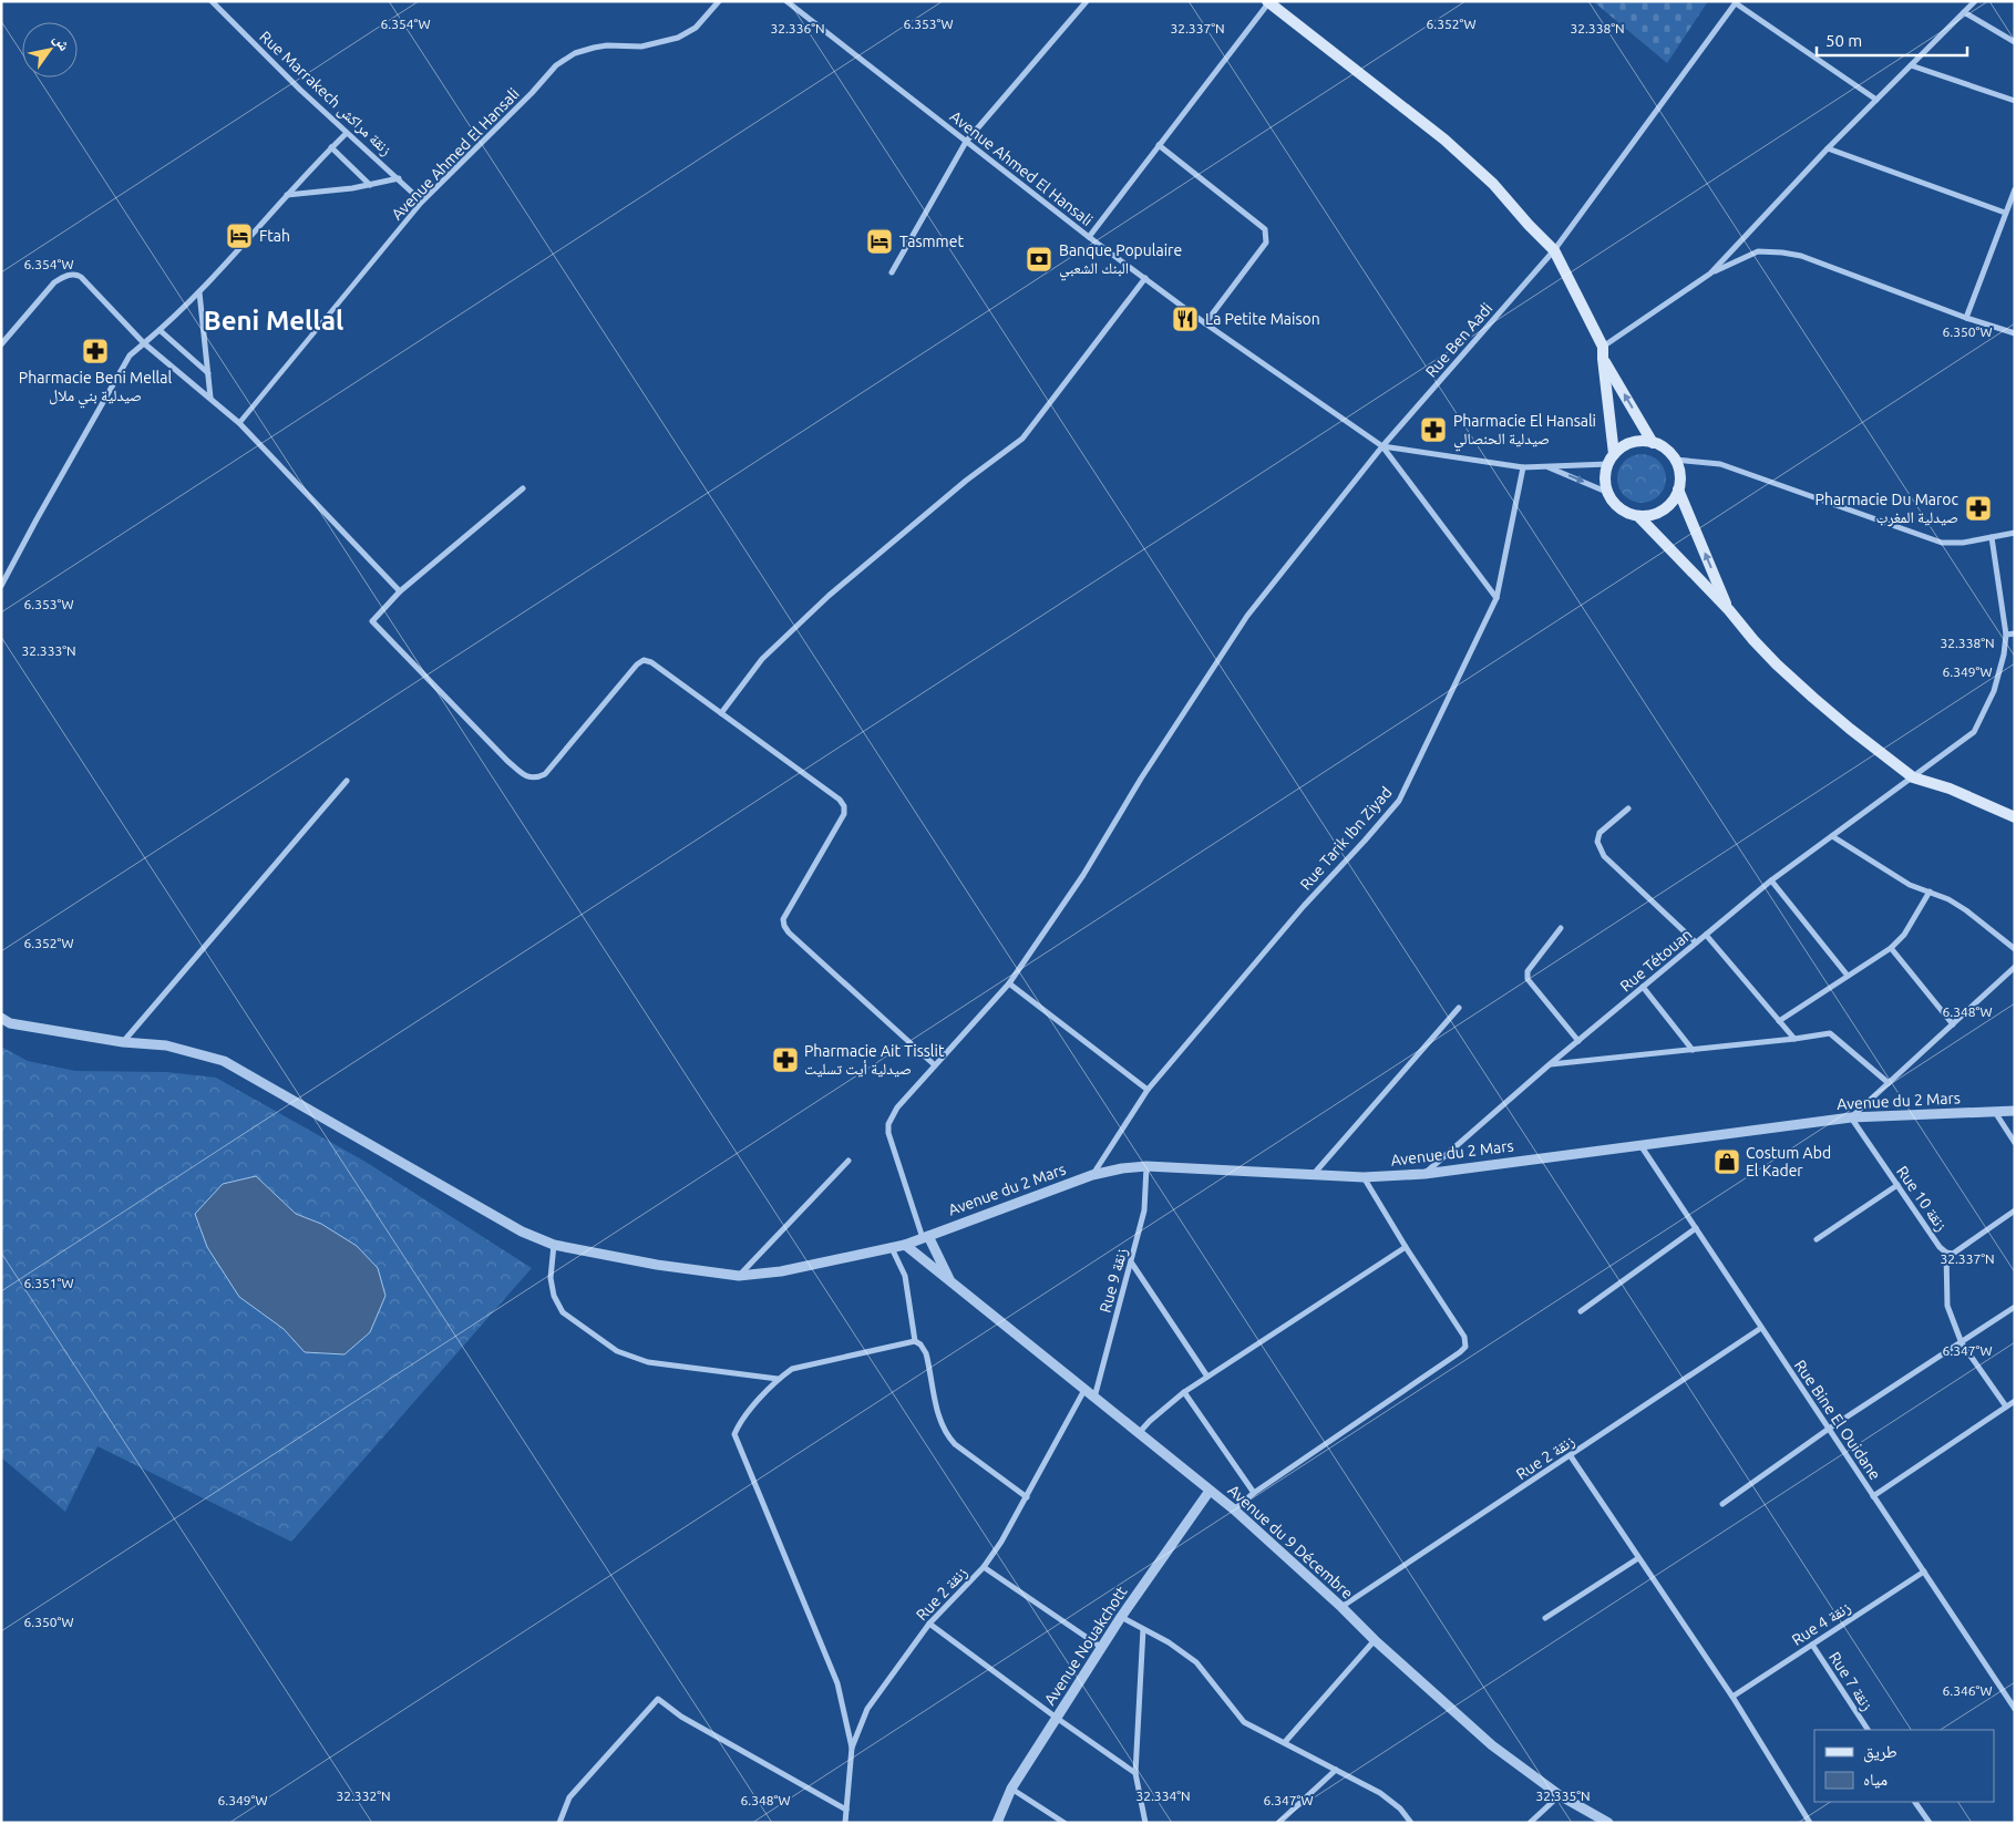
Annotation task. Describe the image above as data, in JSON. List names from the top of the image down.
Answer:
{
  "streets": {
    "street": [
      "Rue Marrakech زنقة مراكش",
      "Avenue Ahmed El Hansali",
      "Rue Ben Aadi",
      "Rue Tarik Ibn Ziyad",
      "Rue Tétouan",
      "Avenue du 2 Mars",
      "Rue 10 زنقة",
      "Rue 9 زنقة",
      "Rue Bine El Ouidane",
      "Rue 2 زنقة",
      "Avenue du 9 Décembre",
      "Rue 4 زنقة",
      "Avenue Nouakchott",
      "Rue 7 زنقة"
    ]
  },
  "crossings": [
    ["Rue Marrakech زنقة مراكش", "Avenue Ahmed El Hansali"],
    ["Avenue Ahmed El Hansali", "Rue Ben Aadi"],
    ["Avenue Ahmed El Hansali", "Rue Tarik Ibn Ziyad"],
    ["Rue Ben Aadi", "Avenue du 2 Mars"],
    ["Rue Ben Aadi", "Avenue du 9 Décembre"],
    ["Rue Tarik Ibn Ziyad", "Avenue du 2 Mars"],
    ["Rue Tétouan", "Avenue du 2 Mars"],
    ["Avenue du 2 Mars", "Rue 10 زنقة"],
    ["Avenue du 2 Mars", "Rue 9 زنقة"],
    ["Avenue du 2 Mars", "Rue Bine El Ouidane"],
    ["Avenue du 2 Mars", "Avenue du 9 Décembre"],
    ["Rue 9 زنقة", "Avenue du 9 Décembre"],
    ["Rue Bine El Ouidane", "Rue 2 زنقة"],
    ["Rue Bine El Ouidane", "Rue 4 زنقة"],
    ["Rue 2 زنقة", "Avenue du 9 Décembre"],
    ["Avenue du 9 Décembre", "Avenue Nouakchott"],
    ["Rue 4 زنقة", "Rue 7 زنقة"]
  ],
  "districts": ["Beni Mellal"],
  "places": {
    "hotel": ["Ftah", "Tasmmet"],
    "bank": ["Banque Populaire البنك الشعبي"],
    "restaurant": ["La Petite Maison"],
    "pharmacy": [
      "Pharmacie Beni Mellal صيدلية بني ملال",
      "Pharmacie El Hansali صيدلية الحنصالي",
      "Pharmacie Du Maroc صيدلية المغرب",
      "Pharmacie Ait Tisslit صيدلية أيت تسليت"
    ],
    "shop": ["Costum Abd El Kader"]
  },
  "legend": ["طريق", "مياه"],
  "scale_bar": "50 m",
  "north": "top right",
  "coordinates": [
    "6.354°W",
    "6.353°W",
    "6.352°W",
    "32.336°N",
    "32.337°N",
    "32.338°N",
    "6.350°W",
    "32.333°N",
    "6.349°W",
    "6.348°W",
    "6.351°W",
    "6.347°W",
    "6.346°W",
    "32.332°N",
    "32.334°N",
    "32.335°N"
  ]
}
